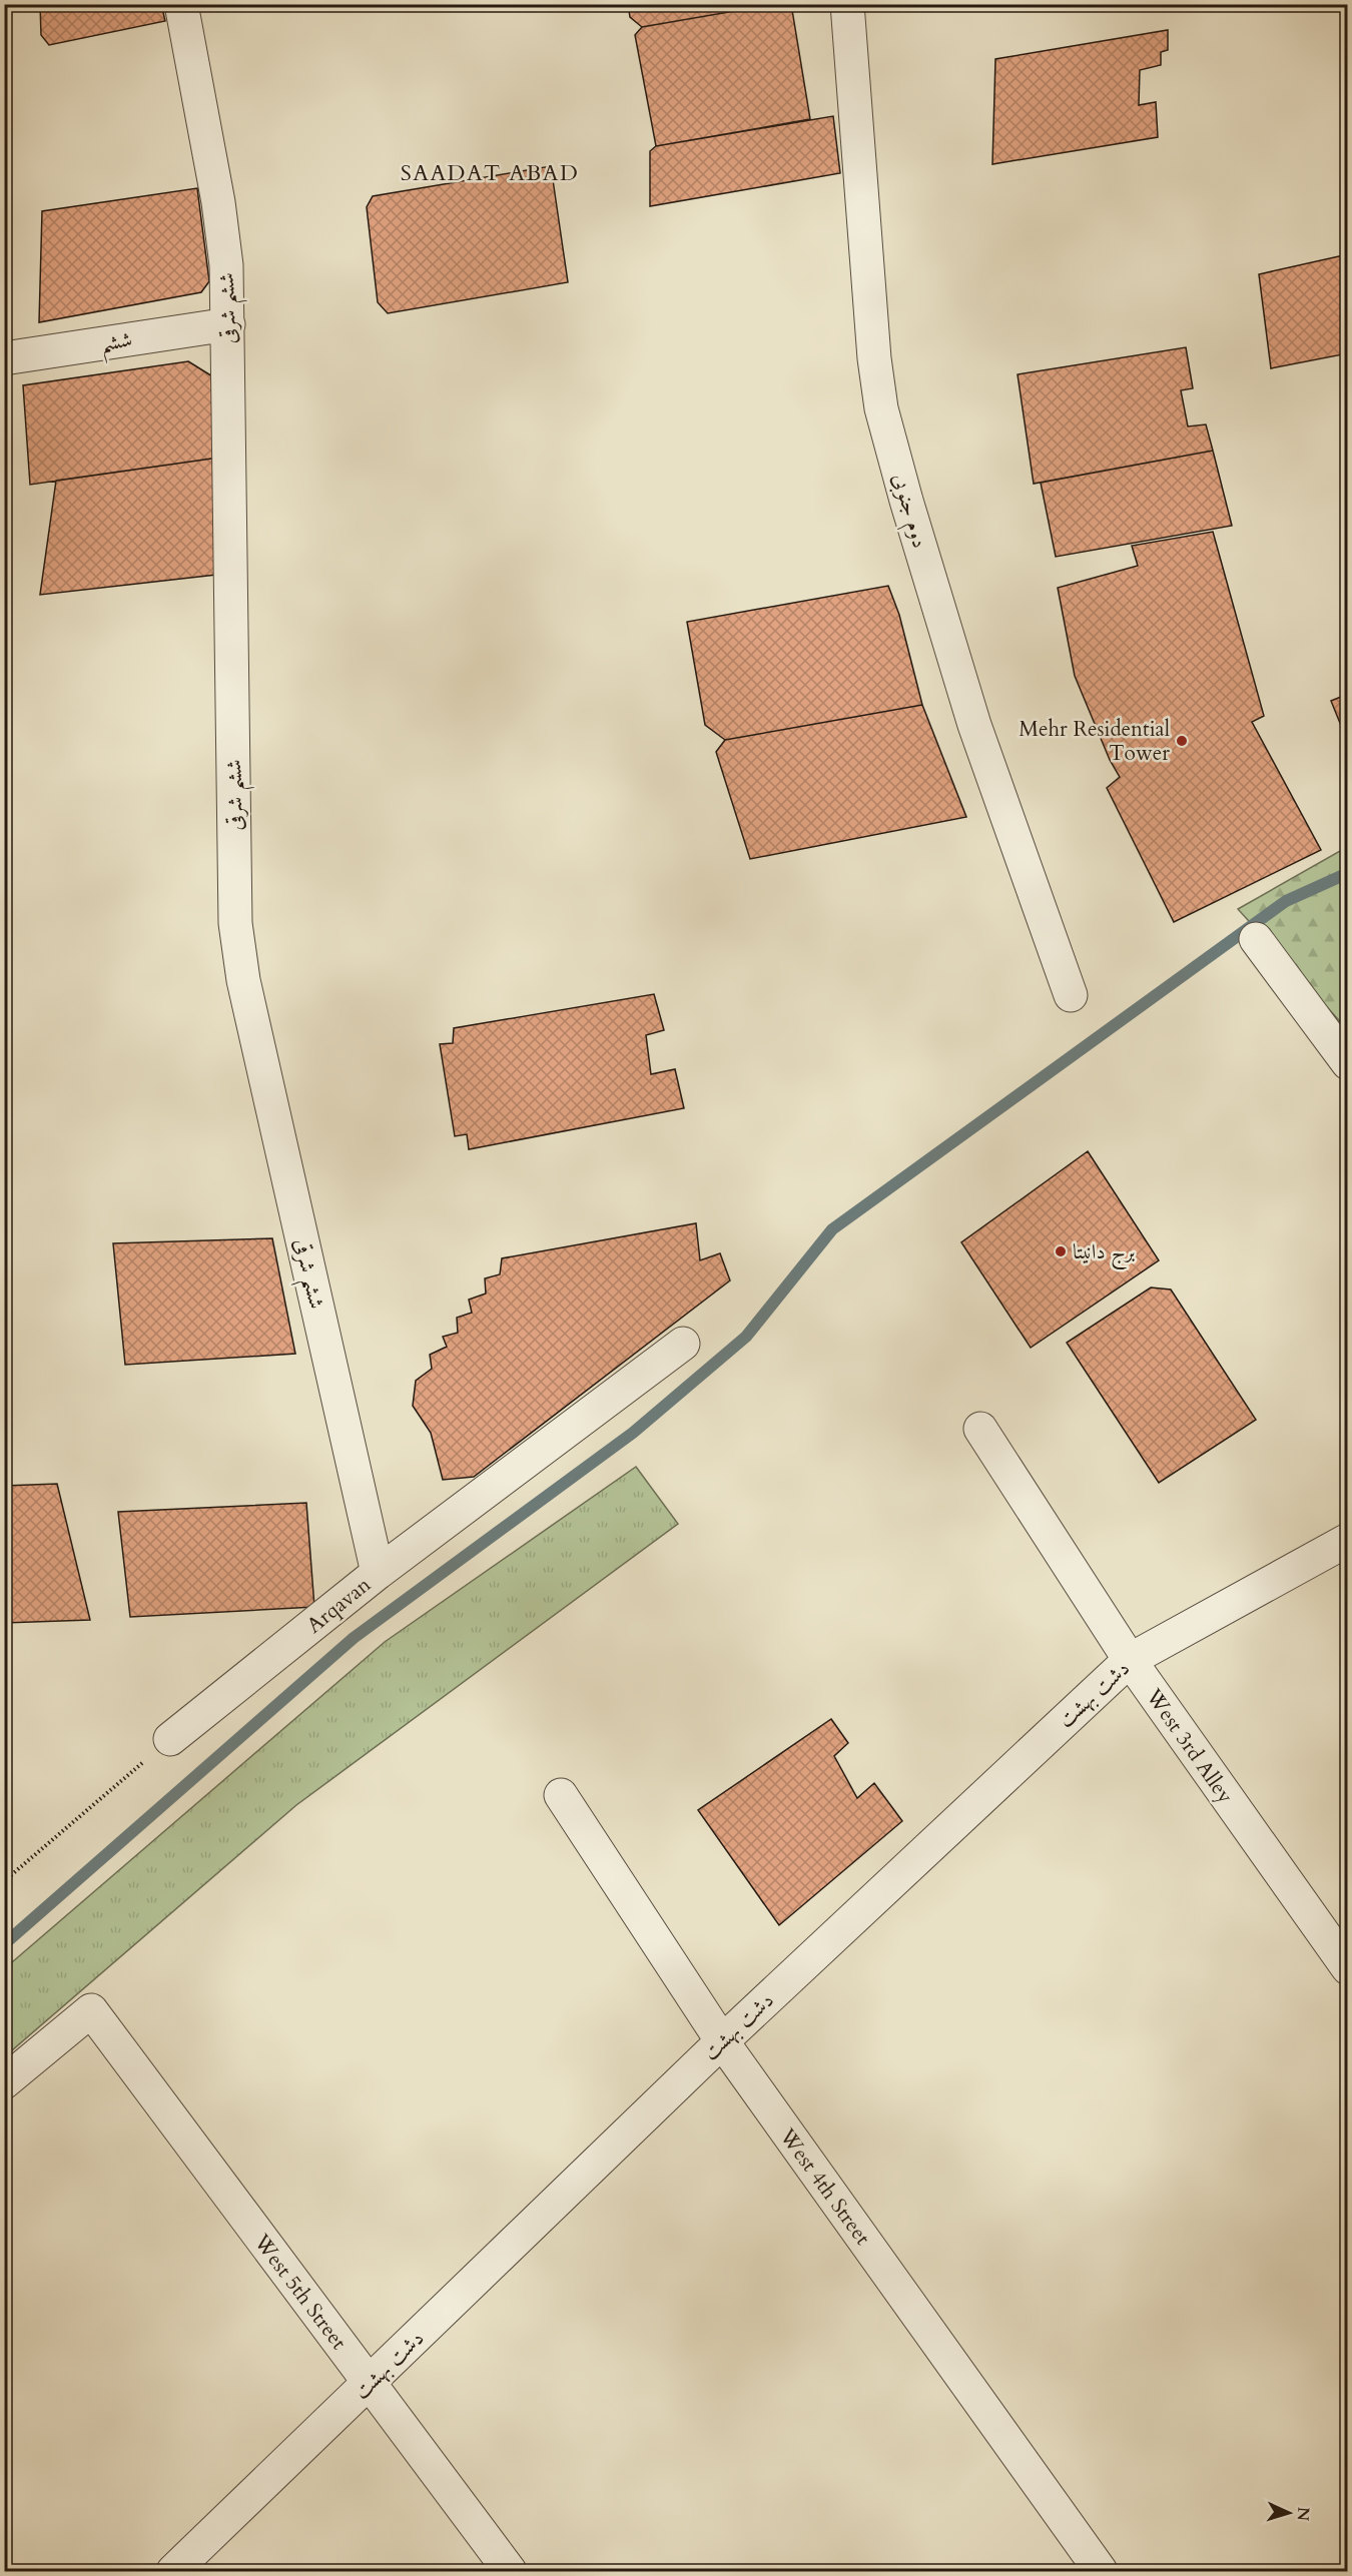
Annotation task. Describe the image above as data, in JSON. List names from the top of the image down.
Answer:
{
  "streets": {
    "street": [
      "ششم شرقی",
      "ششم",
      "دوم جنوبی",
      "Arqavan",
      "دشت بهشت",
      "West 3rd Alley",
      "West 4th Street",
      "West 5th Street"
    ]
  },
  "crossings": [
    ["ششم شرقی", "ششم"],
    ["ششم شرقی", "Arqavan"],
    ["دشت بهشت", "West 3rd Alley"],
    ["دشت بهشت", "West 4th Street"],
    ["دشت بهشت", "West 5th Street"]
  ],
  "districts": ["SAADAT ABAD"],
  "places": ["Mehr Residential Tower", "برج دانیتا"],
  "north": "right"
}
